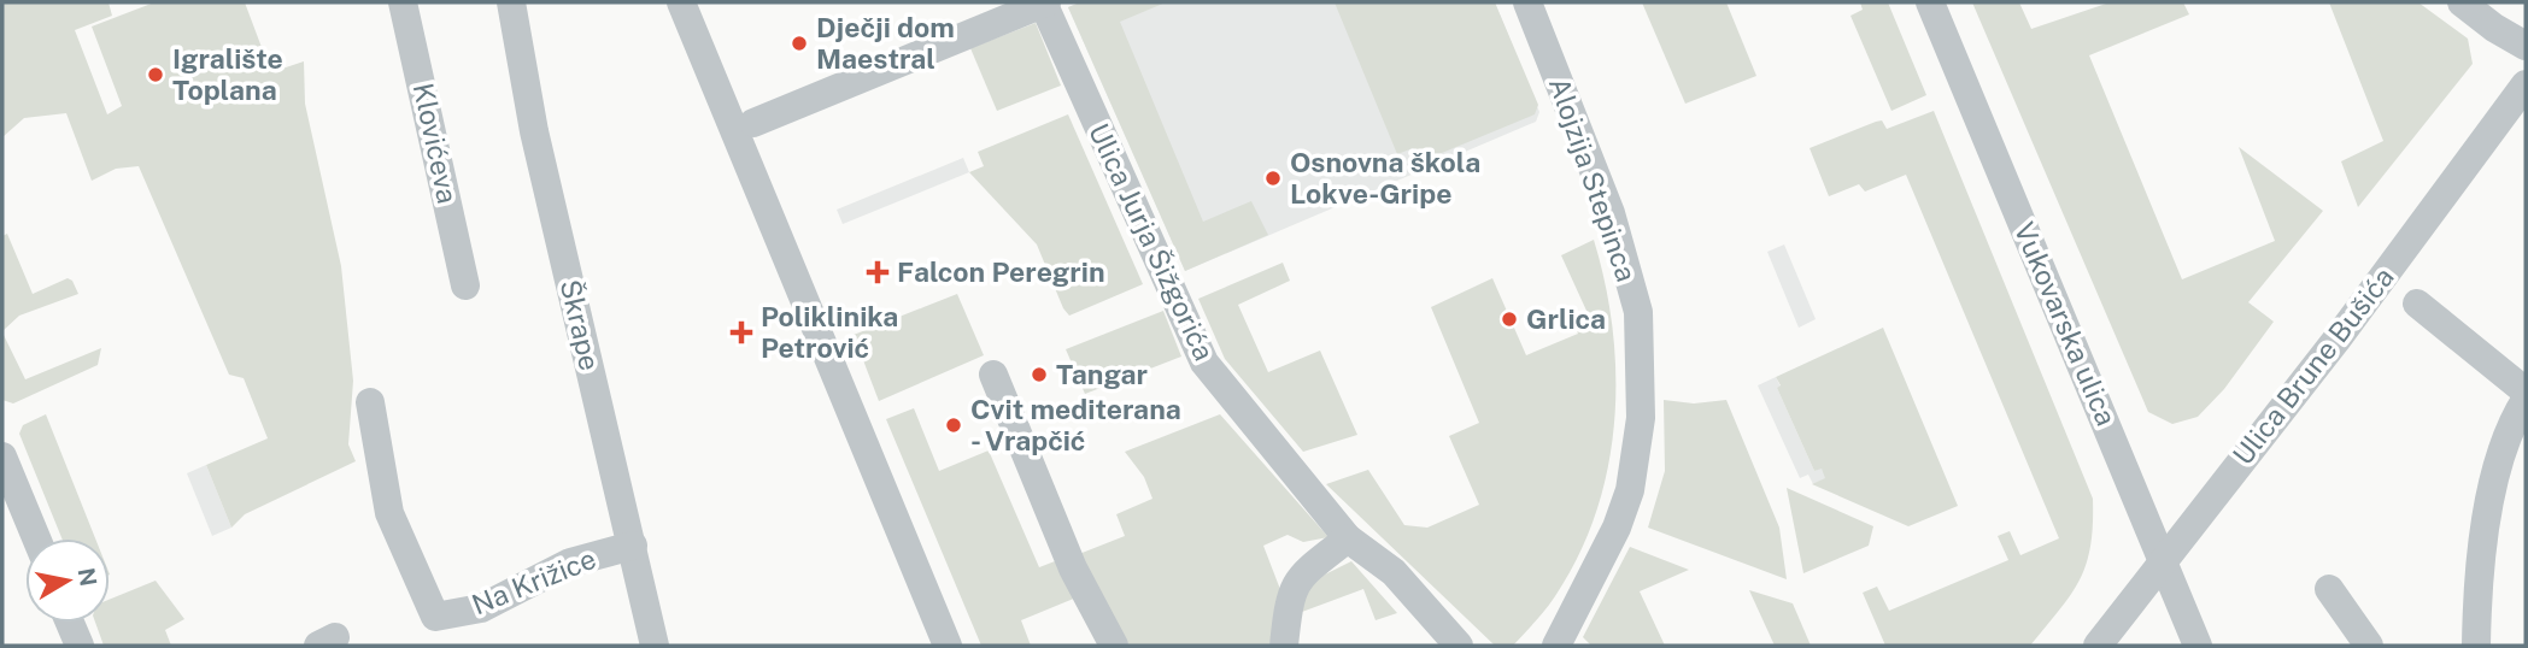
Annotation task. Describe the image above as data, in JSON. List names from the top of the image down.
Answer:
{
  "streets": {
    "street": [
      "Klovićeva",
      "Alojzija Stepinca",
      "Ulica Jurja Šižgorića",
      "Vukovarska ulica",
      "Škrape",
      "Ulica Brune Bušića",
      "Na Križice"
    ]
  },
  "crossings": [
    ["Vukovarska ulica", "Ulica Brune Bušića"],
    ["Škrape", "Na Križice"]
  ],
  "places": {
    "other": [
      "Dječji dom Maestral",
      "Igralište Toplana",
      "Osnovna škola Lokve-Gripe",
      "Grlica",
      "Tangar",
      "Cvit mediterana - Vrapčić"
    ],
    "health": ["Falcon Peregrin", "Poliklinika Petrović"]
  },
  "north": "right"
}
